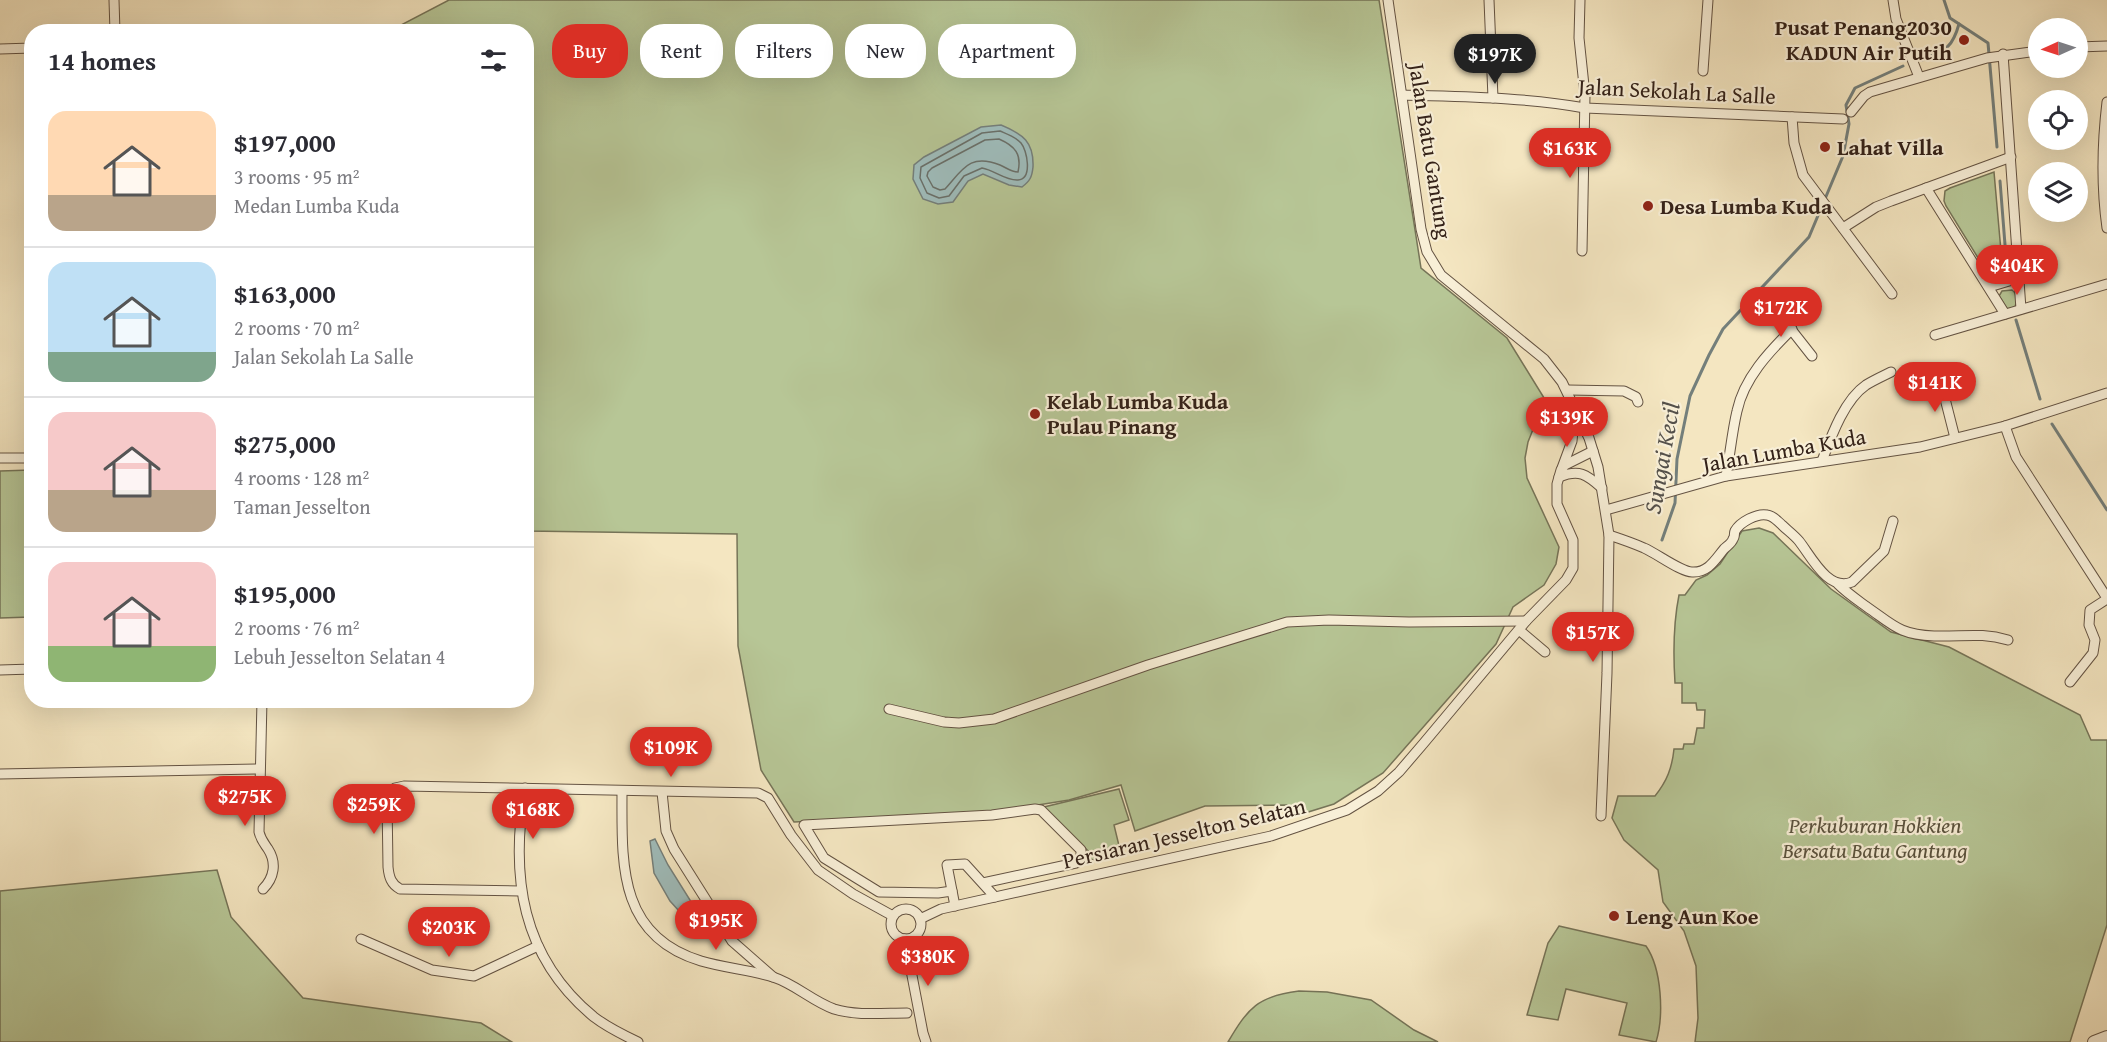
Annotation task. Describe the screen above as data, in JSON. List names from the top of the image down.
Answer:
{
  "streets": {
    "street": [
      "Jalan Sekolah La Salle",
      "Jalan Batu Gantung",
      "Jalan Lumba Kuda",
      "Persiaran Jesselton Selatan"
    ]
  },
  "crossings": [
    ["Jalan Sekolah La Salle", "Jalan Batu Gantung"],
    ["Jalan Batu Gantung", "Jalan Lumba Kuda"]
  ],
  "water": ["Sungai Kecil"],
  "parks": ["Perkuburan Hokkien Bersatu Batu Gantung"],
  "places": [
    "Pusat Penang2030 KADUN Air Putih",
    "Lahat Villa",
    "Desa Lumba Kuda",
    "Kelab Lumba Kuda Pulau Pinang",
    "Leng Aun Koe"
  ],
  "north": "left",
  "page": {
    "chip": [
      "Buy",
      "Rent",
      "Filters",
      "New",
      "Apartment"
    ],
    "heading": "14 homes",
    "price": [
      "$197K",
      "$163K",
      "$404K",
      "$172K",
      "$141K",
      "$139K",
      "$157K",
      "$109K",
      "$275K",
      "$259K",
      "$168K",
      "$195K",
      "$203K",
      "$380K"
    ],
    "list": [
      {
        "name": "$197,000",
        "note": "3 rooms · 95 m² · Medan Lumba Kuda"
      },
      {
        "name": "$163,000",
        "note": "2 rooms · 70 m² · Jalan Sekolah La Salle"
      },
      {
        "name": "$275,000",
        "note": "4 rooms · 128 m² · Taman Jesselton"
      },
      {
        "name": "$195,000",
        "note": "2 rooms · 76 m² · Lebuh Jesselton Selatan 4"
      }
    ]
  }
}
